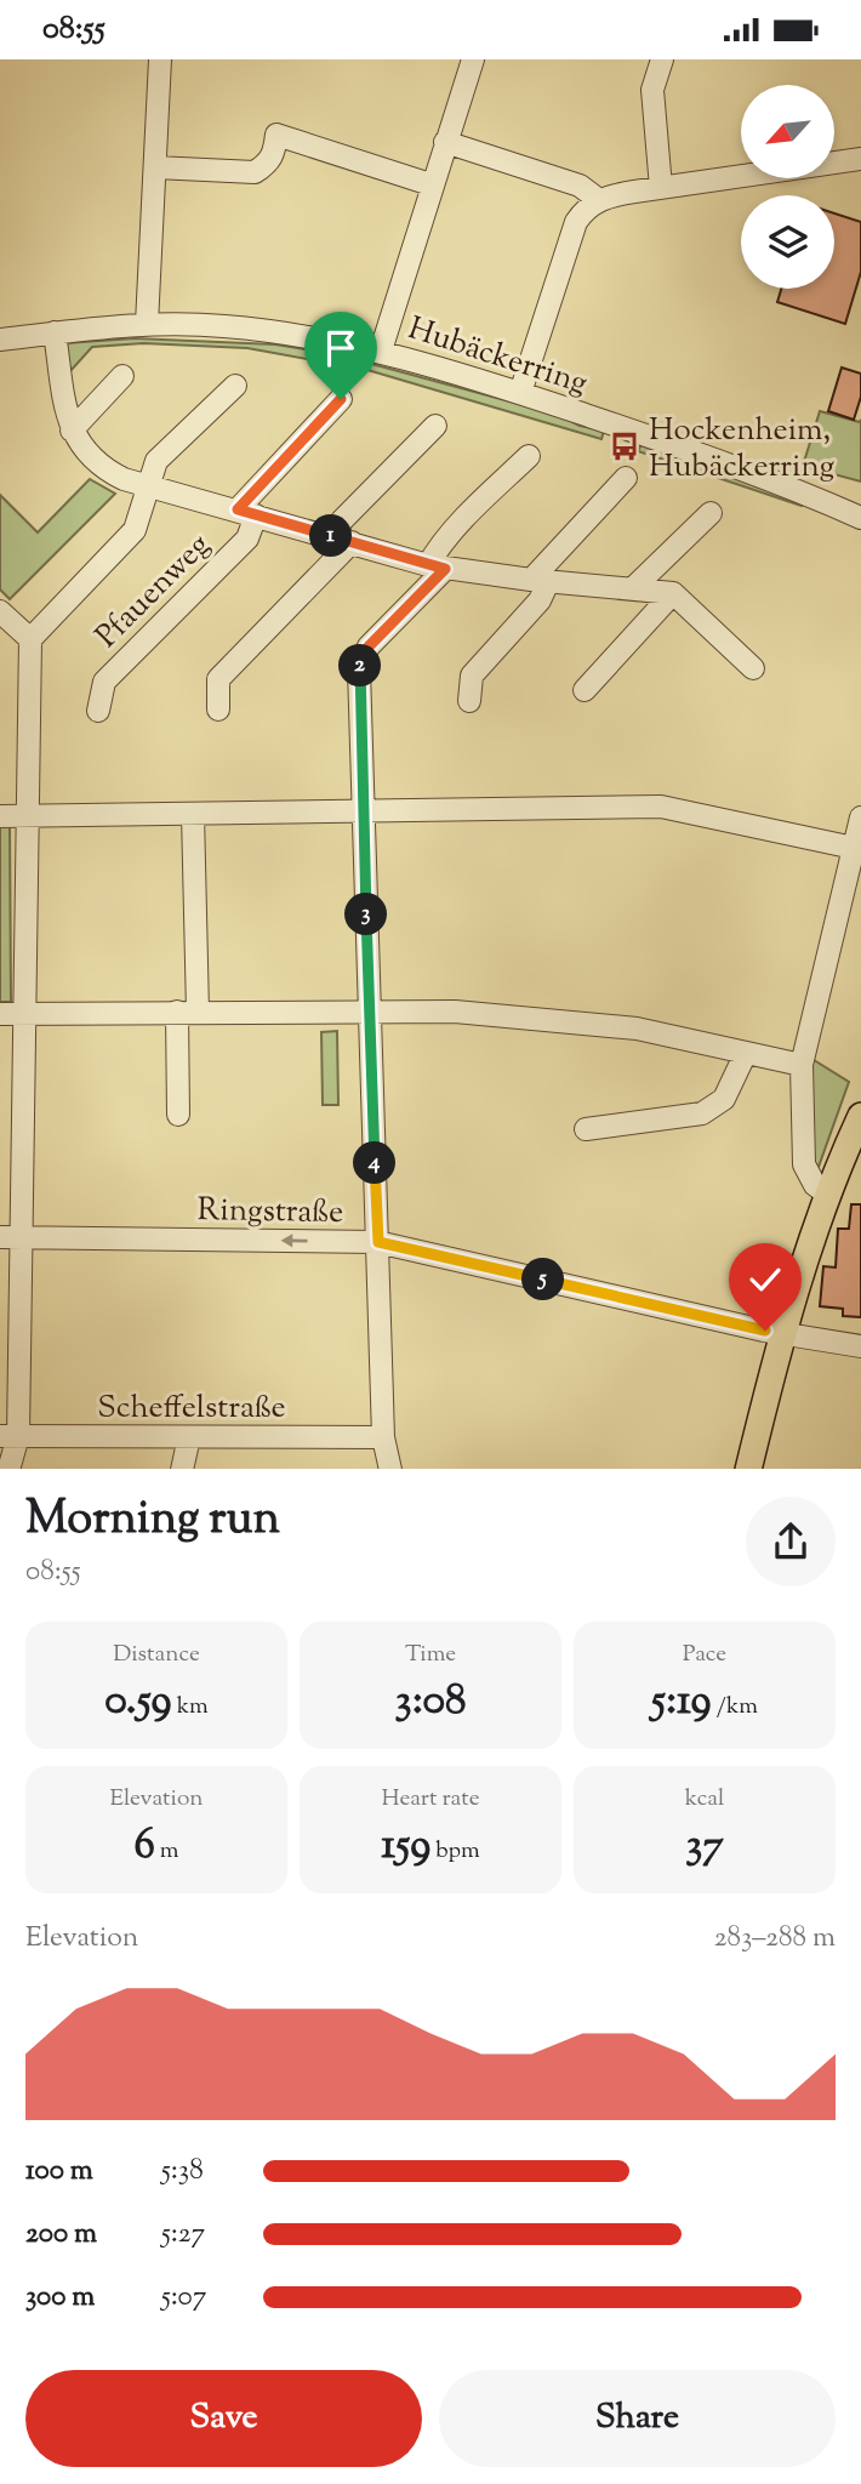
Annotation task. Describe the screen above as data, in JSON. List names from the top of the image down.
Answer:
{
  "streets": {
    "street": [
      "Hubäckerring",
      "Pfauenweg",
      "Ringstraße",
      "Scheffelstraße"
    ]
  },
  "one_way": ["Ringstraße"],
  "places": {
    "bus stop": ["Hockenheim, Hubäckerring"]
  },
  "north": "bottom left",
  "page": {
    "status": "08:55",
    "pins": [
      "1",
      "2",
      "3",
      "4",
      "5"
    ],
    "heading": ["Morning run", "08:55"],
    "stats": [
      ["Distance", "0.59 km"],
      ["Time", "3:08"],
      ["Pace", "5:19 /km"],
      ["Elevation", "6 m"],
      ["Heart rate", "159 bpm"],
      ["kcal", "37"]
    ],
    "chart": ["Elevation", "283–288 m"],
    "list": [
      {
        "name": "100 m",
        "note": "5:38"
      },
      {
        "name": "200 m",
        "note": "5:27"
      },
      {
        "name": "300 m",
        "note": "5:07"
      }
    ],
    "buttons": ["Save", "Share"]
  }
}
